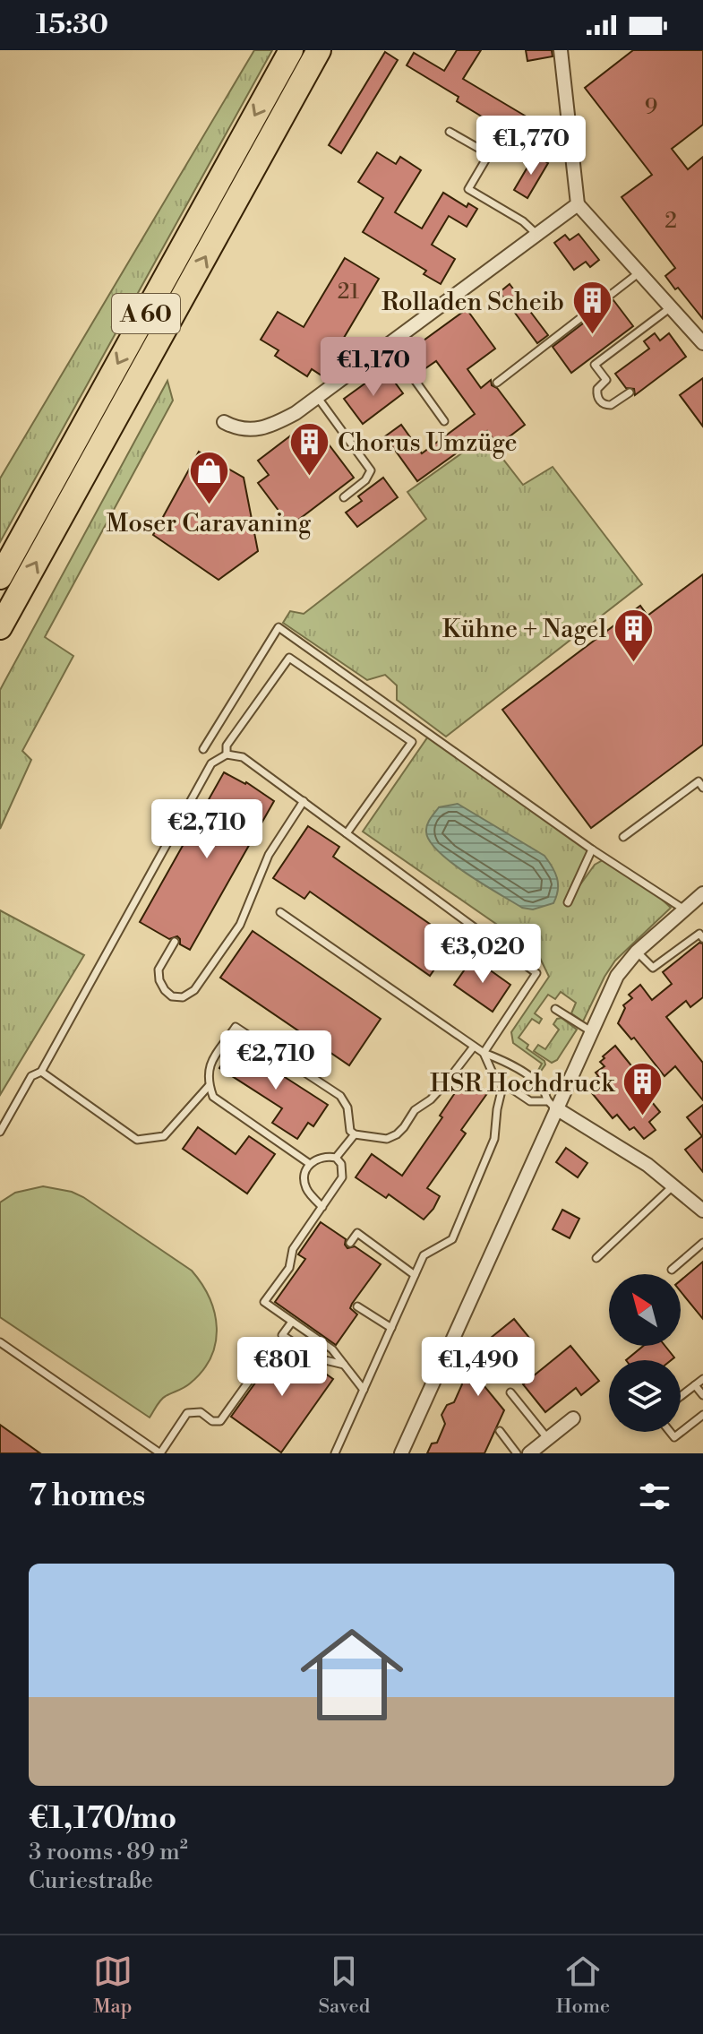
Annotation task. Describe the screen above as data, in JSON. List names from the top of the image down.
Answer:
{
  "streets": {
    "highway": ["A 60"]
  },
  "places": {
    "building": [
      "Rolladen Scheib",
      "Chorus Umzüge",
      "Kühne + Nagel",
      "HSR Hochdruck"
    ],
    "shop": ["Moser Caravaning"]
  },
  "house_numbers": ["9", "2", "21"],
  "north": "top left",
  "page": {
    "status": "15:30",
    "price": [
      "€1,770",
      "€1,170",
      "€2,710",
      "€3,020",
      "€2,710",
      "€801",
      "€1,490"
    ],
    "heading": "7 homes",
    "list": [
      {
        "name": "€1,170/mo",
        "note": "3 rooms · 89 m² · Curiestraße"
      }
    ],
    "tabs": ["Map", "Saved", "Home"]
  }
}
